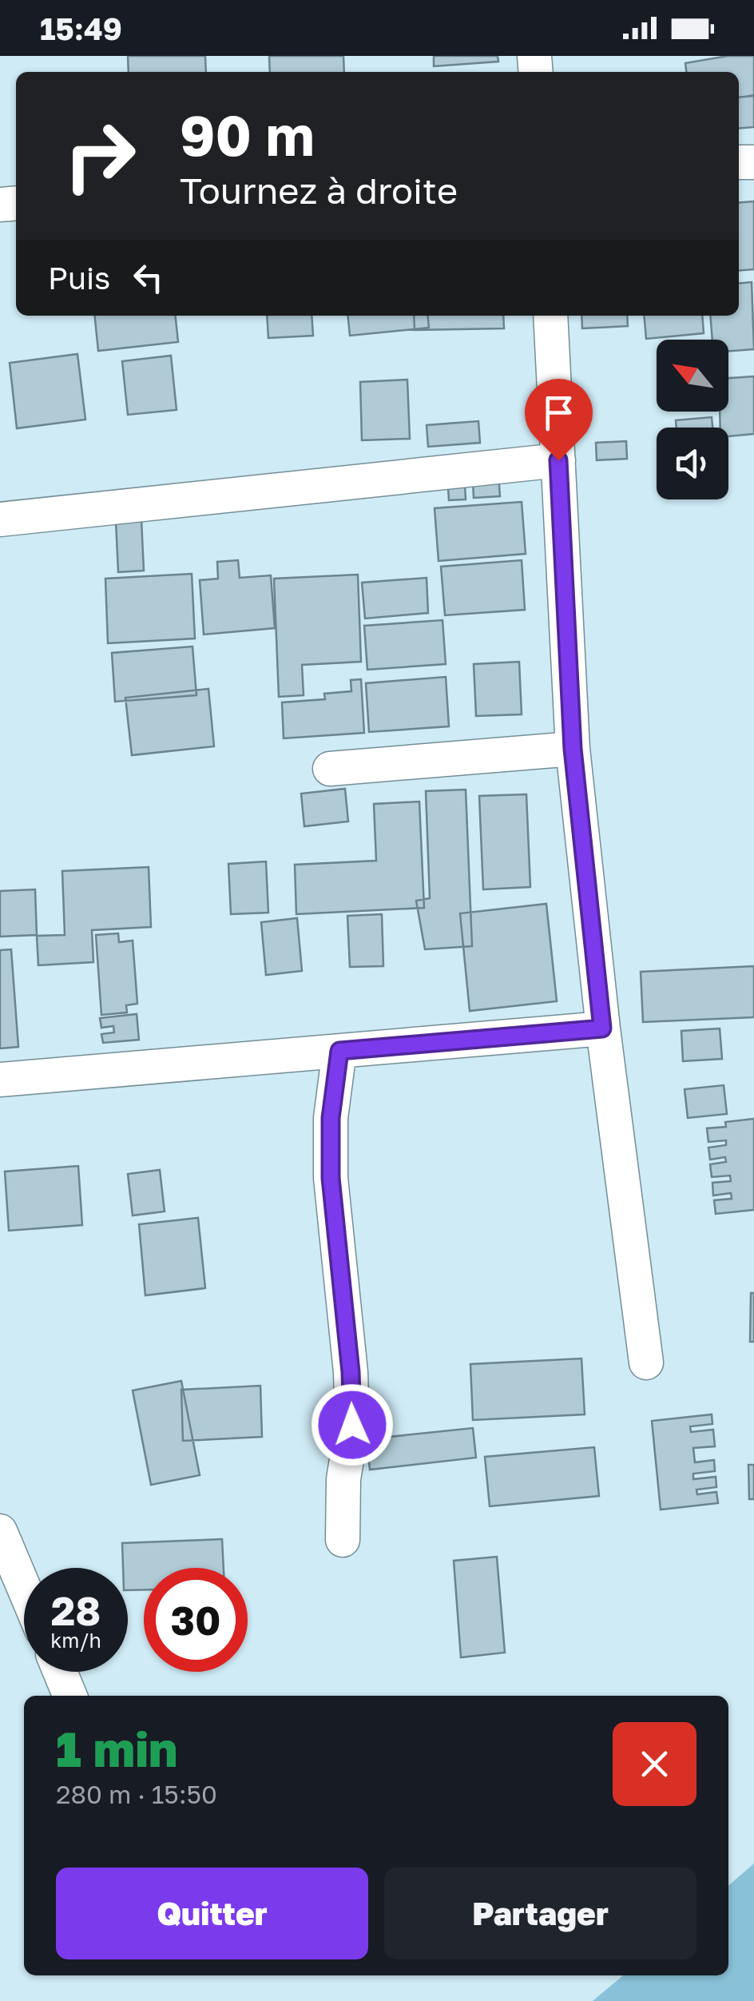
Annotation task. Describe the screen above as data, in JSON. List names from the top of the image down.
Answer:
{
  "north": "top left",
  "page": {
    "status": "15:49",
    "turn": ["90 m", "Tournez à droite"],
    "then": "Puis",
    "speed": "28 km/h",
    "limit": "30",
    "heading": ["1 min", "280 m · 15:50"],
    "buttons": ["Quitter", "Partager"]
  }
}
